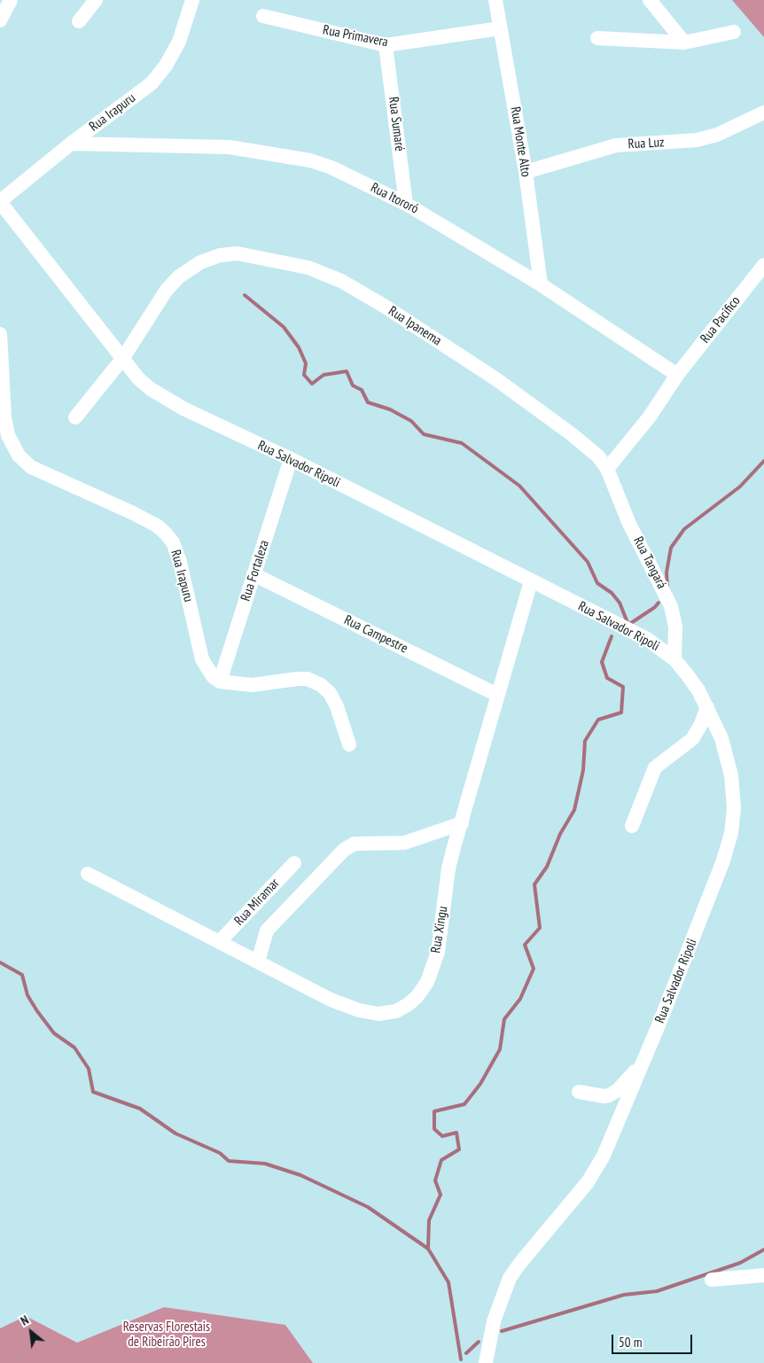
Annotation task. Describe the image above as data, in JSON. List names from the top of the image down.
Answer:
{
  "streets": {
    "street": [
      "Rua Primavera",
      "Rua Irapuru",
      "Rua Sumaré",
      "Rua Monte Alto",
      "Rua Luz",
      "Rua Itororó",
      "Rua Pacifico",
      "Rua Ipanema",
      "Rua Salvador Ripoli",
      "Rua Tangará",
      "Rua Fortaleza",
      "Rua Campestre",
      "Rua Miramar",
      "Rua Xingu"
    ]
  },
  "crossings": [
    ["Rua Primavera", "Rua Sumaré"],
    ["Rua Primavera", "Rua Monte Alto"],
    ["Rua Irapuru", "Rua Itororó"],
    ["Rua Irapuru", "Rua Salvador Ripoli"],
    ["Rua Irapuru", "Rua Fortaleza"],
    ["Rua Sumaré", "Rua Itororó"],
    ["Rua Monte Alto", "Rua Luz"],
    ["Rua Monte Alto", "Rua Itororó"],
    ["Rua Itororó", "Rua Pacifico"],
    ["Rua Ipanema", "Rua Salvador Ripoli"],
    ["Rua Ipanema", "Rua Tangará"],
    ["Rua Salvador Ripoli", "Rua Tangará"],
    ["Rua Salvador Ripoli", "Rua Fortaleza"],
    ["Rua Salvador Ripoli", "Rua Xingu"],
    ["Rua Fortaleza", "Rua Campestre"],
    ["Rua Campestre", "Rua Xingu"],
    ["Rua Miramar", "Rua Xingu"]
  ],
  "parks": ["Reservas Florestais de Ribeirão Pires"],
  "scale_bar": "50 m",
  "north": "top left"
}
